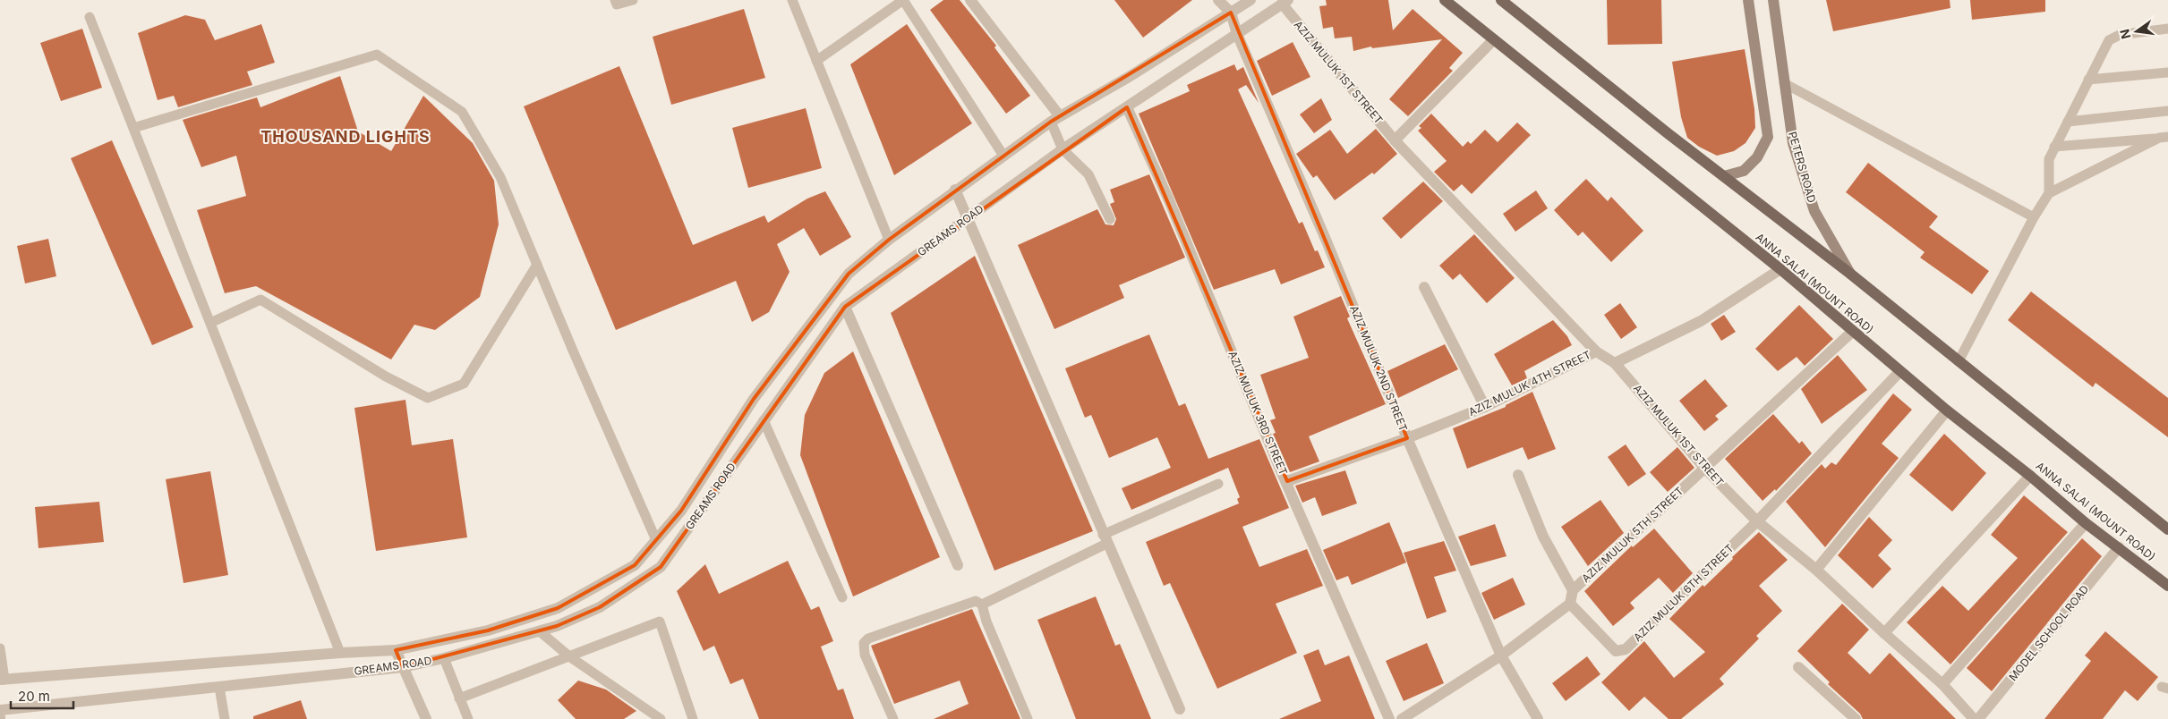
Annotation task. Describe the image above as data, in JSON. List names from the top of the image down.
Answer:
{
  "streets": {
    "main road": ["PETERS ROAD", "ANNA SALAI (MOUNT ROAD)"],
    "street": [
      "AZIZ MULUK 1ST STREET",
      "GREAMS ROAD",
      "AZIZ MULUK 2ND STREET",
      "AZIZ MULUK 4TH STREET",
      "AZIZ MULUK 3RD STREET",
      "AZIZ MULUK 5TH STREET",
      "AZIZ MULUK 6TH STREET",
      "MODEL SCHOOL ROAD"
    ]
  },
  "crossings": [
    ["AZIZ MULUK 1ST STREET", "GREAMS ROAD"],
    ["AZIZ MULUK 1ST STREET", "AZIZ MULUK 4TH STREET"],
    ["AZIZ MULUK 1ST STREET", "AZIZ MULUK 5TH STREET"],
    ["AZIZ MULUK 1ST STREET", "AZIZ MULUK 6TH STREET"],
    ["GREAMS ROAD", "AZIZ MULUK 2ND STREET"],
    ["GREAMS ROAD", "AZIZ MULUK 3RD STREET"],
    ["ANNA SALAI (MOUNT ROAD)", "AZIZ MULUK 5TH STREET"],
    ["ANNA SALAI (MOUNT ROAD)", "MODEL SCHOOL ROAD"],
    ["AZIZ MULUK 2ND STREET", "AZIZ MULUK 4TH STREET"],
    ["AZIZ MULUK 4TH STREET", "AZIZ MULUK 3RD STREET"],
    ["AZIZ MULUK 5TH STREET", "AZIZ MULUK 6TH STREET"]
  ],
  "districts": ["THOUSAND LIGHTS"],
  "scale_bar": "20 m",
  "north": "left"
}
